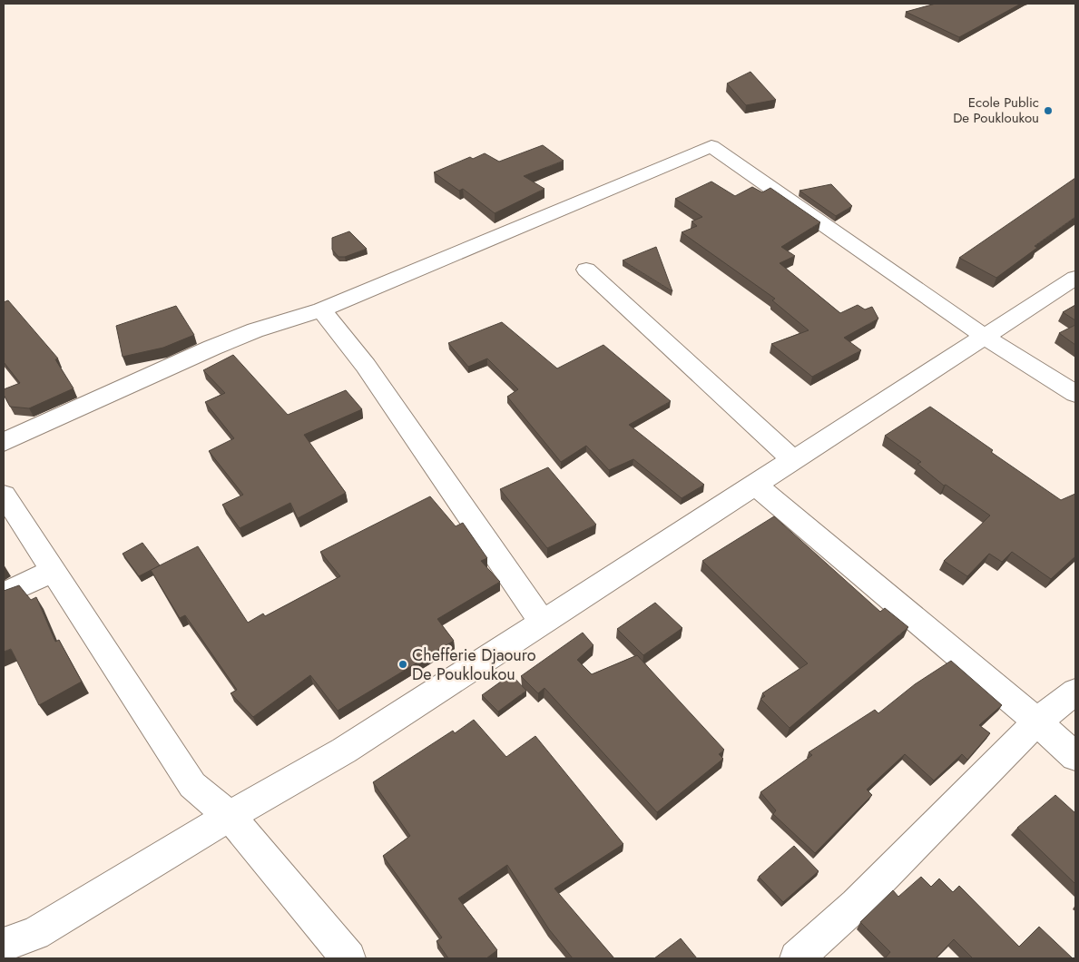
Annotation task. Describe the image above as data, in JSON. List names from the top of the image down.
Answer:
{
  "places": ["Ecole Public De Poukloukou", "Chefferie Djaouro De Poukloukou"]
}
